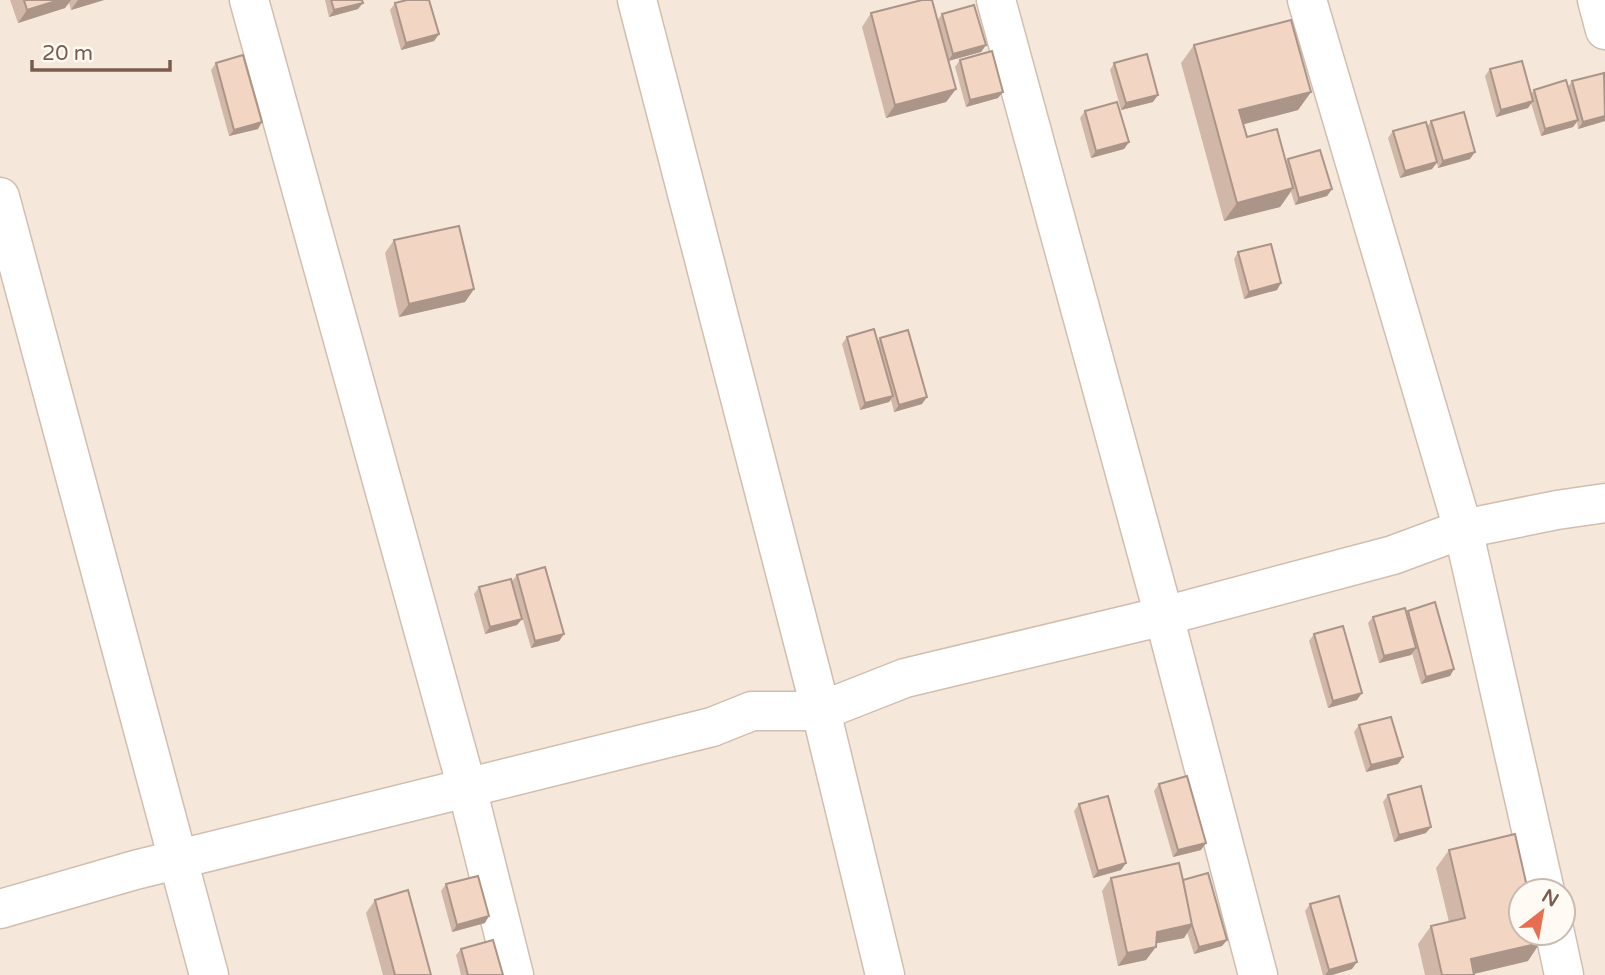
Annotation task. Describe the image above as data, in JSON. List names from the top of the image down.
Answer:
{
  "scale_bar": "20 m",
  "north": "top right"
}
